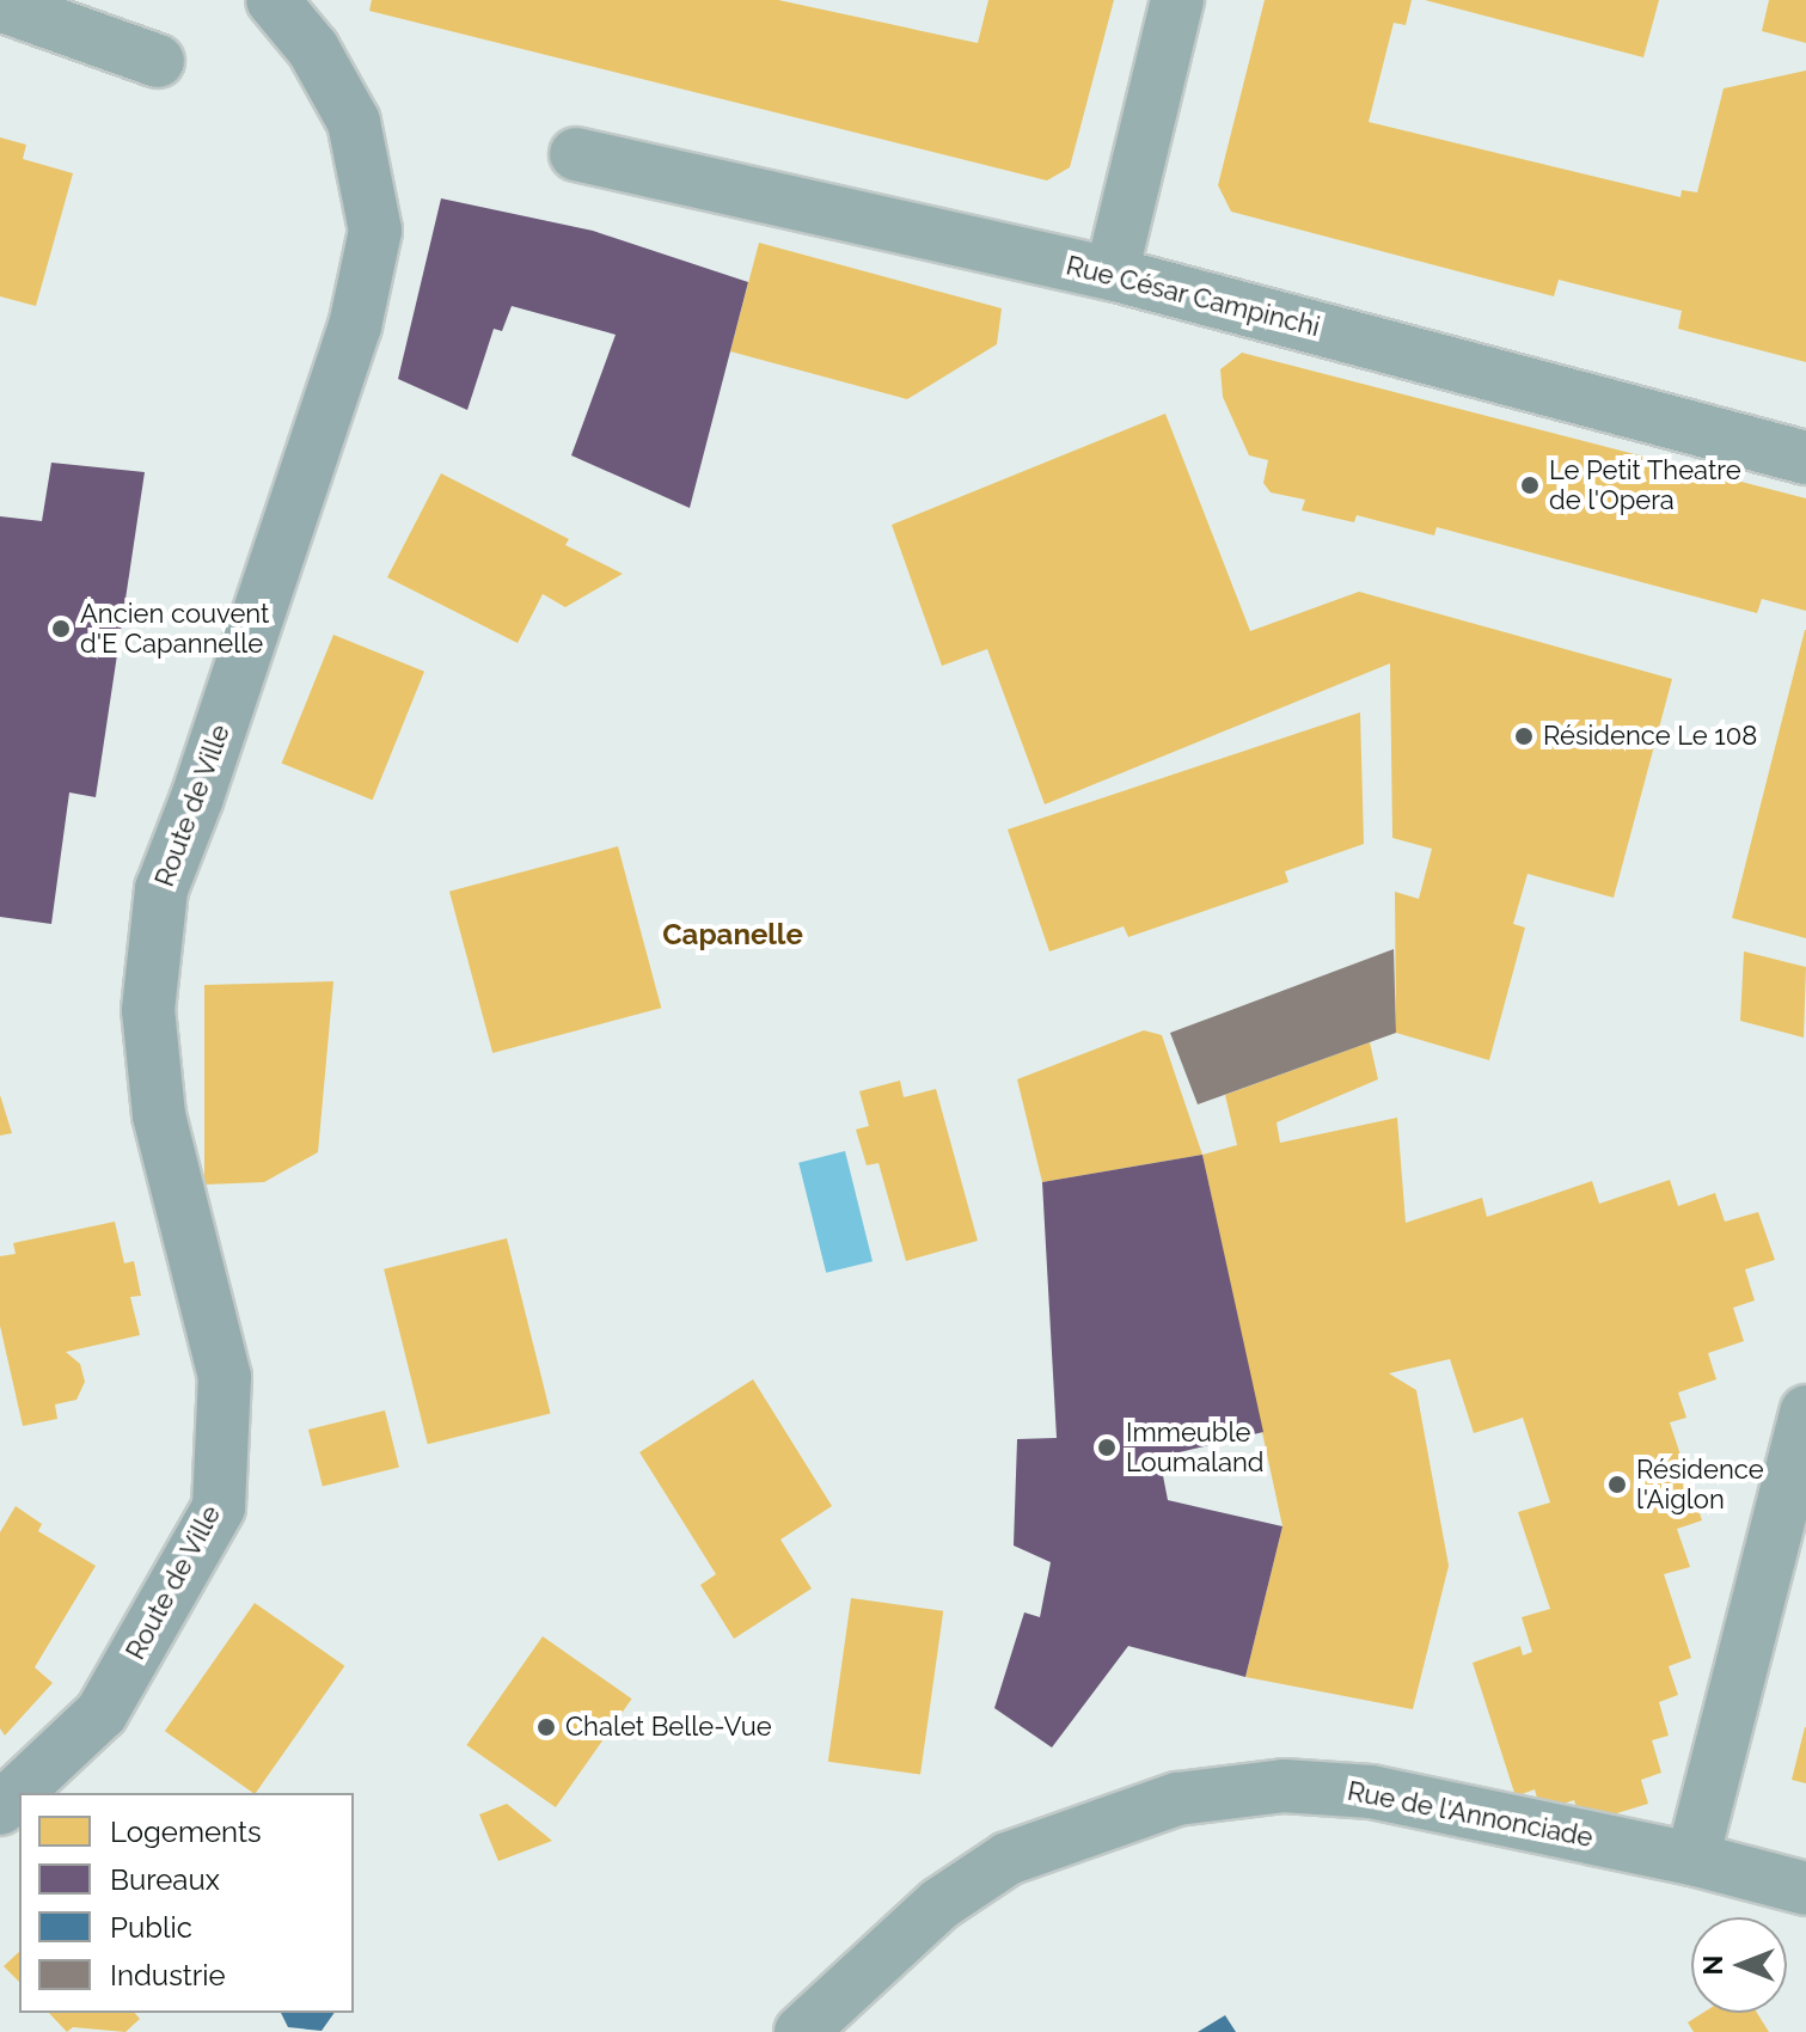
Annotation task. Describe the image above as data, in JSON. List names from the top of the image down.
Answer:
{
  "streets": {
    "street": ["Rue César Campinchi", "Route de Ville", "Rue de l'Annonciade"]
  },
  "districts": ["Capanelle"],
  "places": [
    "Le Petit Theatre de l'Opera",
    "Ancien couvent d'E Capannelle",
    "Résidence Le 108",
    "Immeuble Loumaland",
    "Résidence l'Aiglon",
    "Chalet Belle-Vue"
  ],
  "legend": [
    "Logements",
    "Bureaux",
    "Public",
    "Industrie"
  ],
  "north": "left"
}
